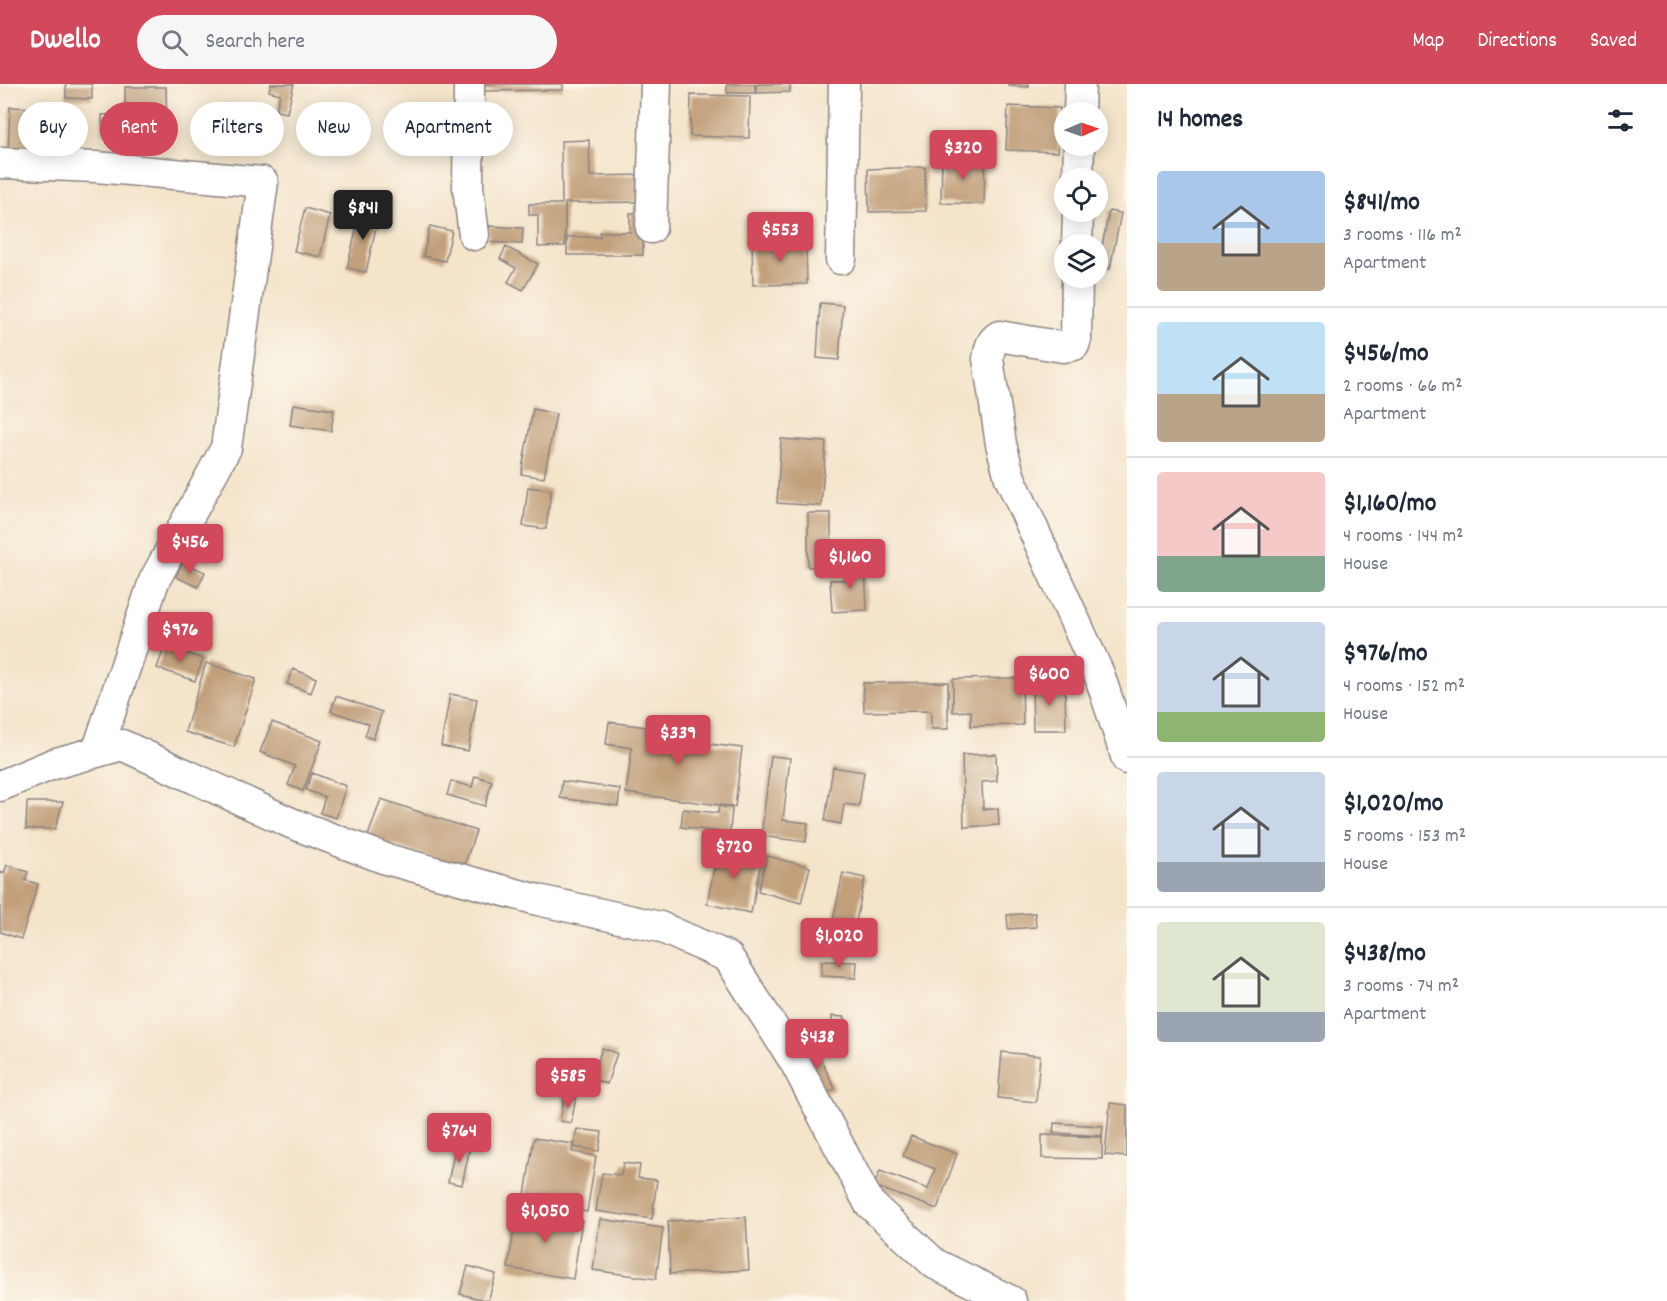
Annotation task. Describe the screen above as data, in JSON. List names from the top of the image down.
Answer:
{
  "north": "right",
  "page": {
    "header": "Dwello",
    "search": "Search here",
    "nav": ["Map", "Directions", "Saved"],
    "heading": "14 homes",
    "chip": [
      "Buy",
      "Rent",
      "Filters",
      "New",
      "Apartment"
    ],
    "price": [
      "$320",
      "$841",
      "$553",
      "$456",
      "$1,160",
      "$976",
      "$600",
      "$339",
      "$720",
      "$1,020",
      "$438",
      "$585",
      "$764",
      "$1,050"
    ],
    "list": [
      {
        "name": "$841/mo",
        "note": "3 rooms · 116 m² · Apartment"
      },
      {
        "name": "$456/mo",
        "note": "2 rooms · 66 m² · Apartment"
      },
      {
        "name": "$1,160/mo",
        "note": "4 rooms · 144 m² · House"
      },
      {
        "name": "$976/mo",
        "note": "4 rooms · 152 m² · House"
      },
      {
        "name": "$1,020/mo",
        "note": "5 rooms · 153 m² · House"
      },
      {
        "name": "$438/mo",
        "note": "3 rooms · 74 m² · Apartment"
      }
    ]
  }
}
